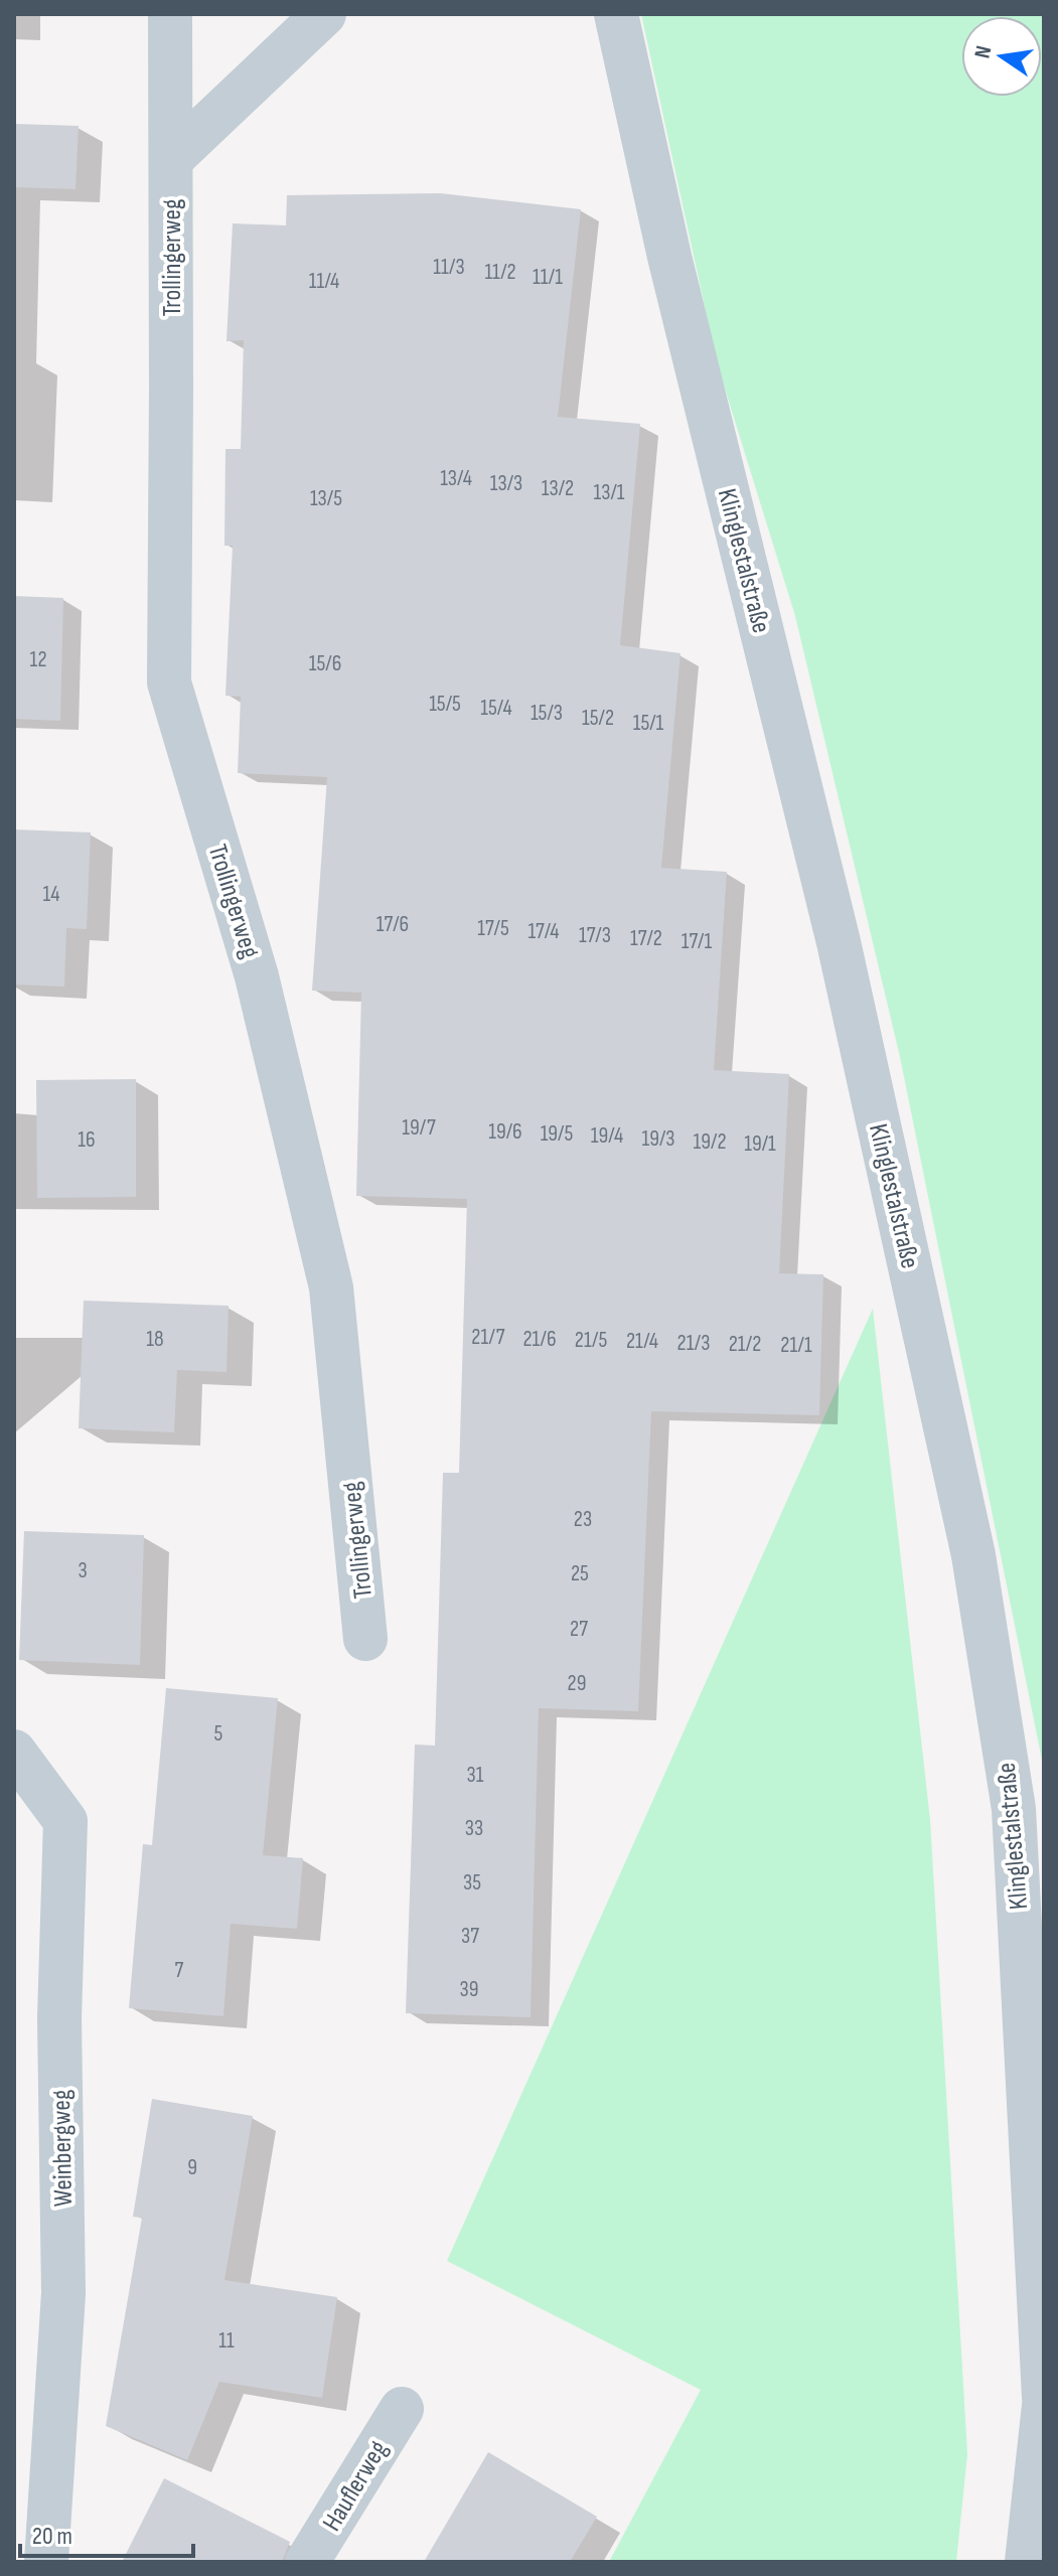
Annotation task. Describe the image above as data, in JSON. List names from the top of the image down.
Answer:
{
  "streets": {
    "street": [
      "Trollingerweg",
      "Klinglestalstraße",
      "Weinbergweg",
      "Hauflerweg"
    ]
  },
  "house_numbers": [
    "11/3",
    "11/2",
    "11/1",
    "11/4",
    "13/4",
    "13/3",
    "13/2",
    "13/1",
    "13/5",
    "12",
    "15/6",
    "15/5",
    "15/4",
    "15/3",
    "15/2",
    "15/1",
    "14",
    "17/6",
    "17/5",
    "17/4",
    "17/3",
    "17/2",
    "17/1",
    "19/7",
    "19/6",
    "19/5",
    "19/4",
    "19/3",
    "16",
    "19/2",
    "19/1",
    "21/7",
    "18",
    "21/6",
    "21/5",
    "21/4",
    "21/3",
    "21/2",
    "21/1",
    "23",
    "3",
    "25",
    "27",
    "29",
    "5",
    "31",
    "33",
    "35",
    "37",
    "7",
    "39",
    "9",
    "11"
  ],
  "scale_bar": "20 m",
  "north": "left"
}
